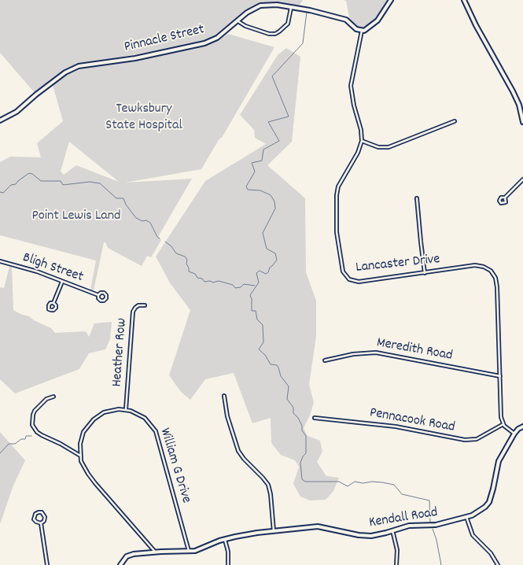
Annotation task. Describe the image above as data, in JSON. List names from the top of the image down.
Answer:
{
  "streets": {
    "street": [
      "Pinnacle Street",
      "Lancaster Drive",
      "Bligh Street",
      "Meredith Road",
      "Heather Row",
      "Pennacook Road",
      "William G Drive",
      "Kendall Road"
    ]
  },
  "crossings": [
    ["Lancaster Drive", "Meredith Road"],
    ["Lancaster Drive", "Pennacook Road"],
    ["Heather Row", "William G Drive"],
    ["William G Drive", "Kendall Road"]
  ],
  "parks": ["Tewksbury State Hospital", "Point Lewis Land"]
}
